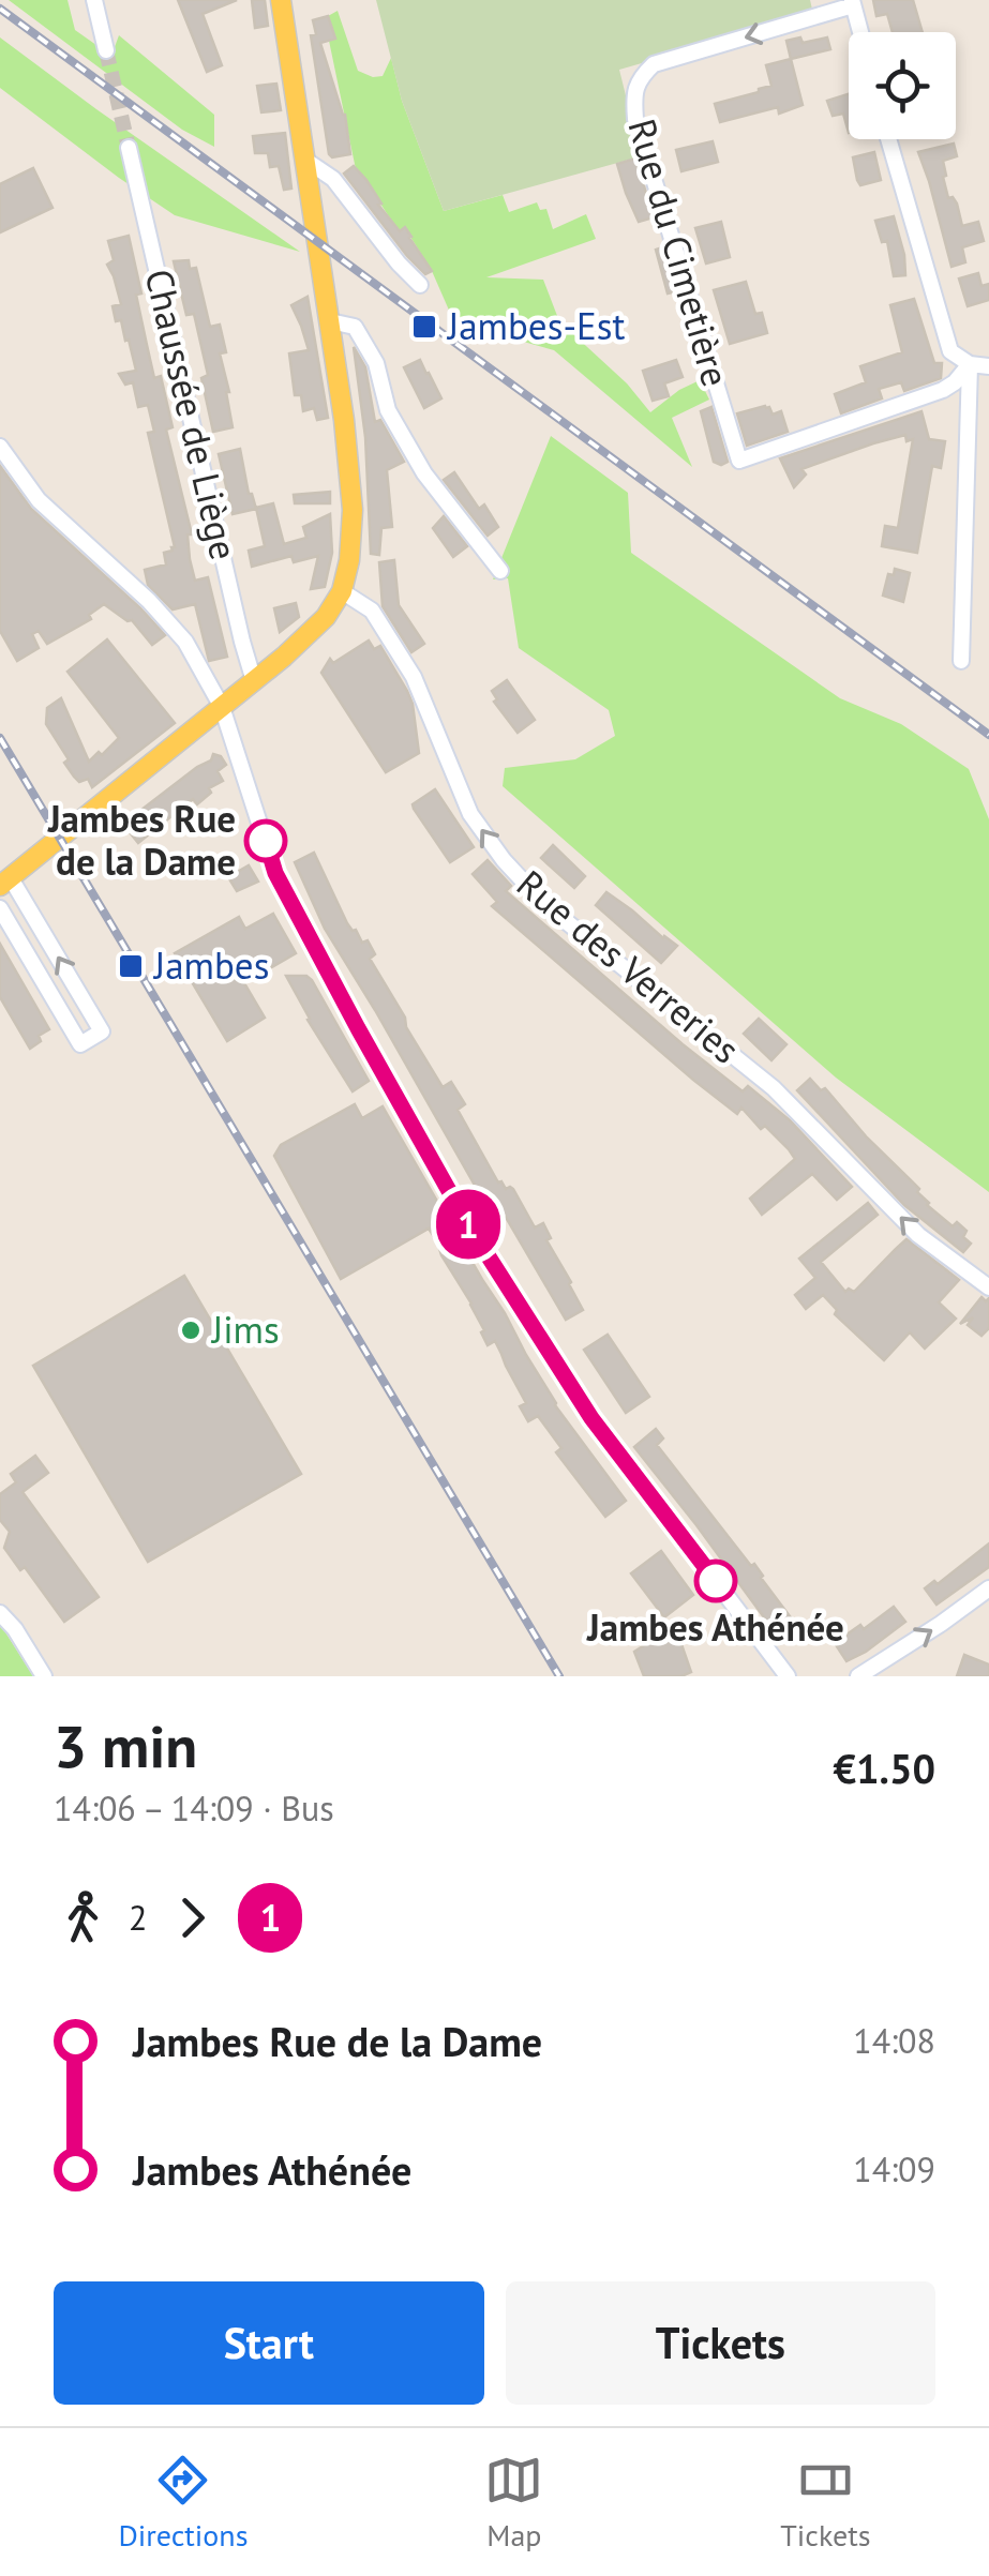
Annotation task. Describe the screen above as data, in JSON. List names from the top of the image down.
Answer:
{
  "streets": {
    "street": ["Rue du Cimetière", "Chaussée de Liège", "Rue des Verreries"]
  },
  "one_way": ["Rue des Verreries"],
  "places": {
    "transit": ["Jambes-Est", "Jambes"],
    "other": ["Jambes Rue de la Dame", "Jims", "Jambes Athénée"]
  },
  "lines": ["bus line 1"],
  "page": {
    "on_map": "1",
    "heading": ["3 min", "14:06 – 14:09 · Bus", "€1.50"],
    "legs": ["2", "1"],
    "list": [
      {
        "name": "Jambes Rue de la Dame",
        "value": "14:08"
      },
      {
        "name": "Jambes Athénée",
        "value": "14:09"
      }
    ],
    "buttons": ["Start", "Tickets"],
    "tabs": ["Directions", "Map", "Tickets"]
  }
}
